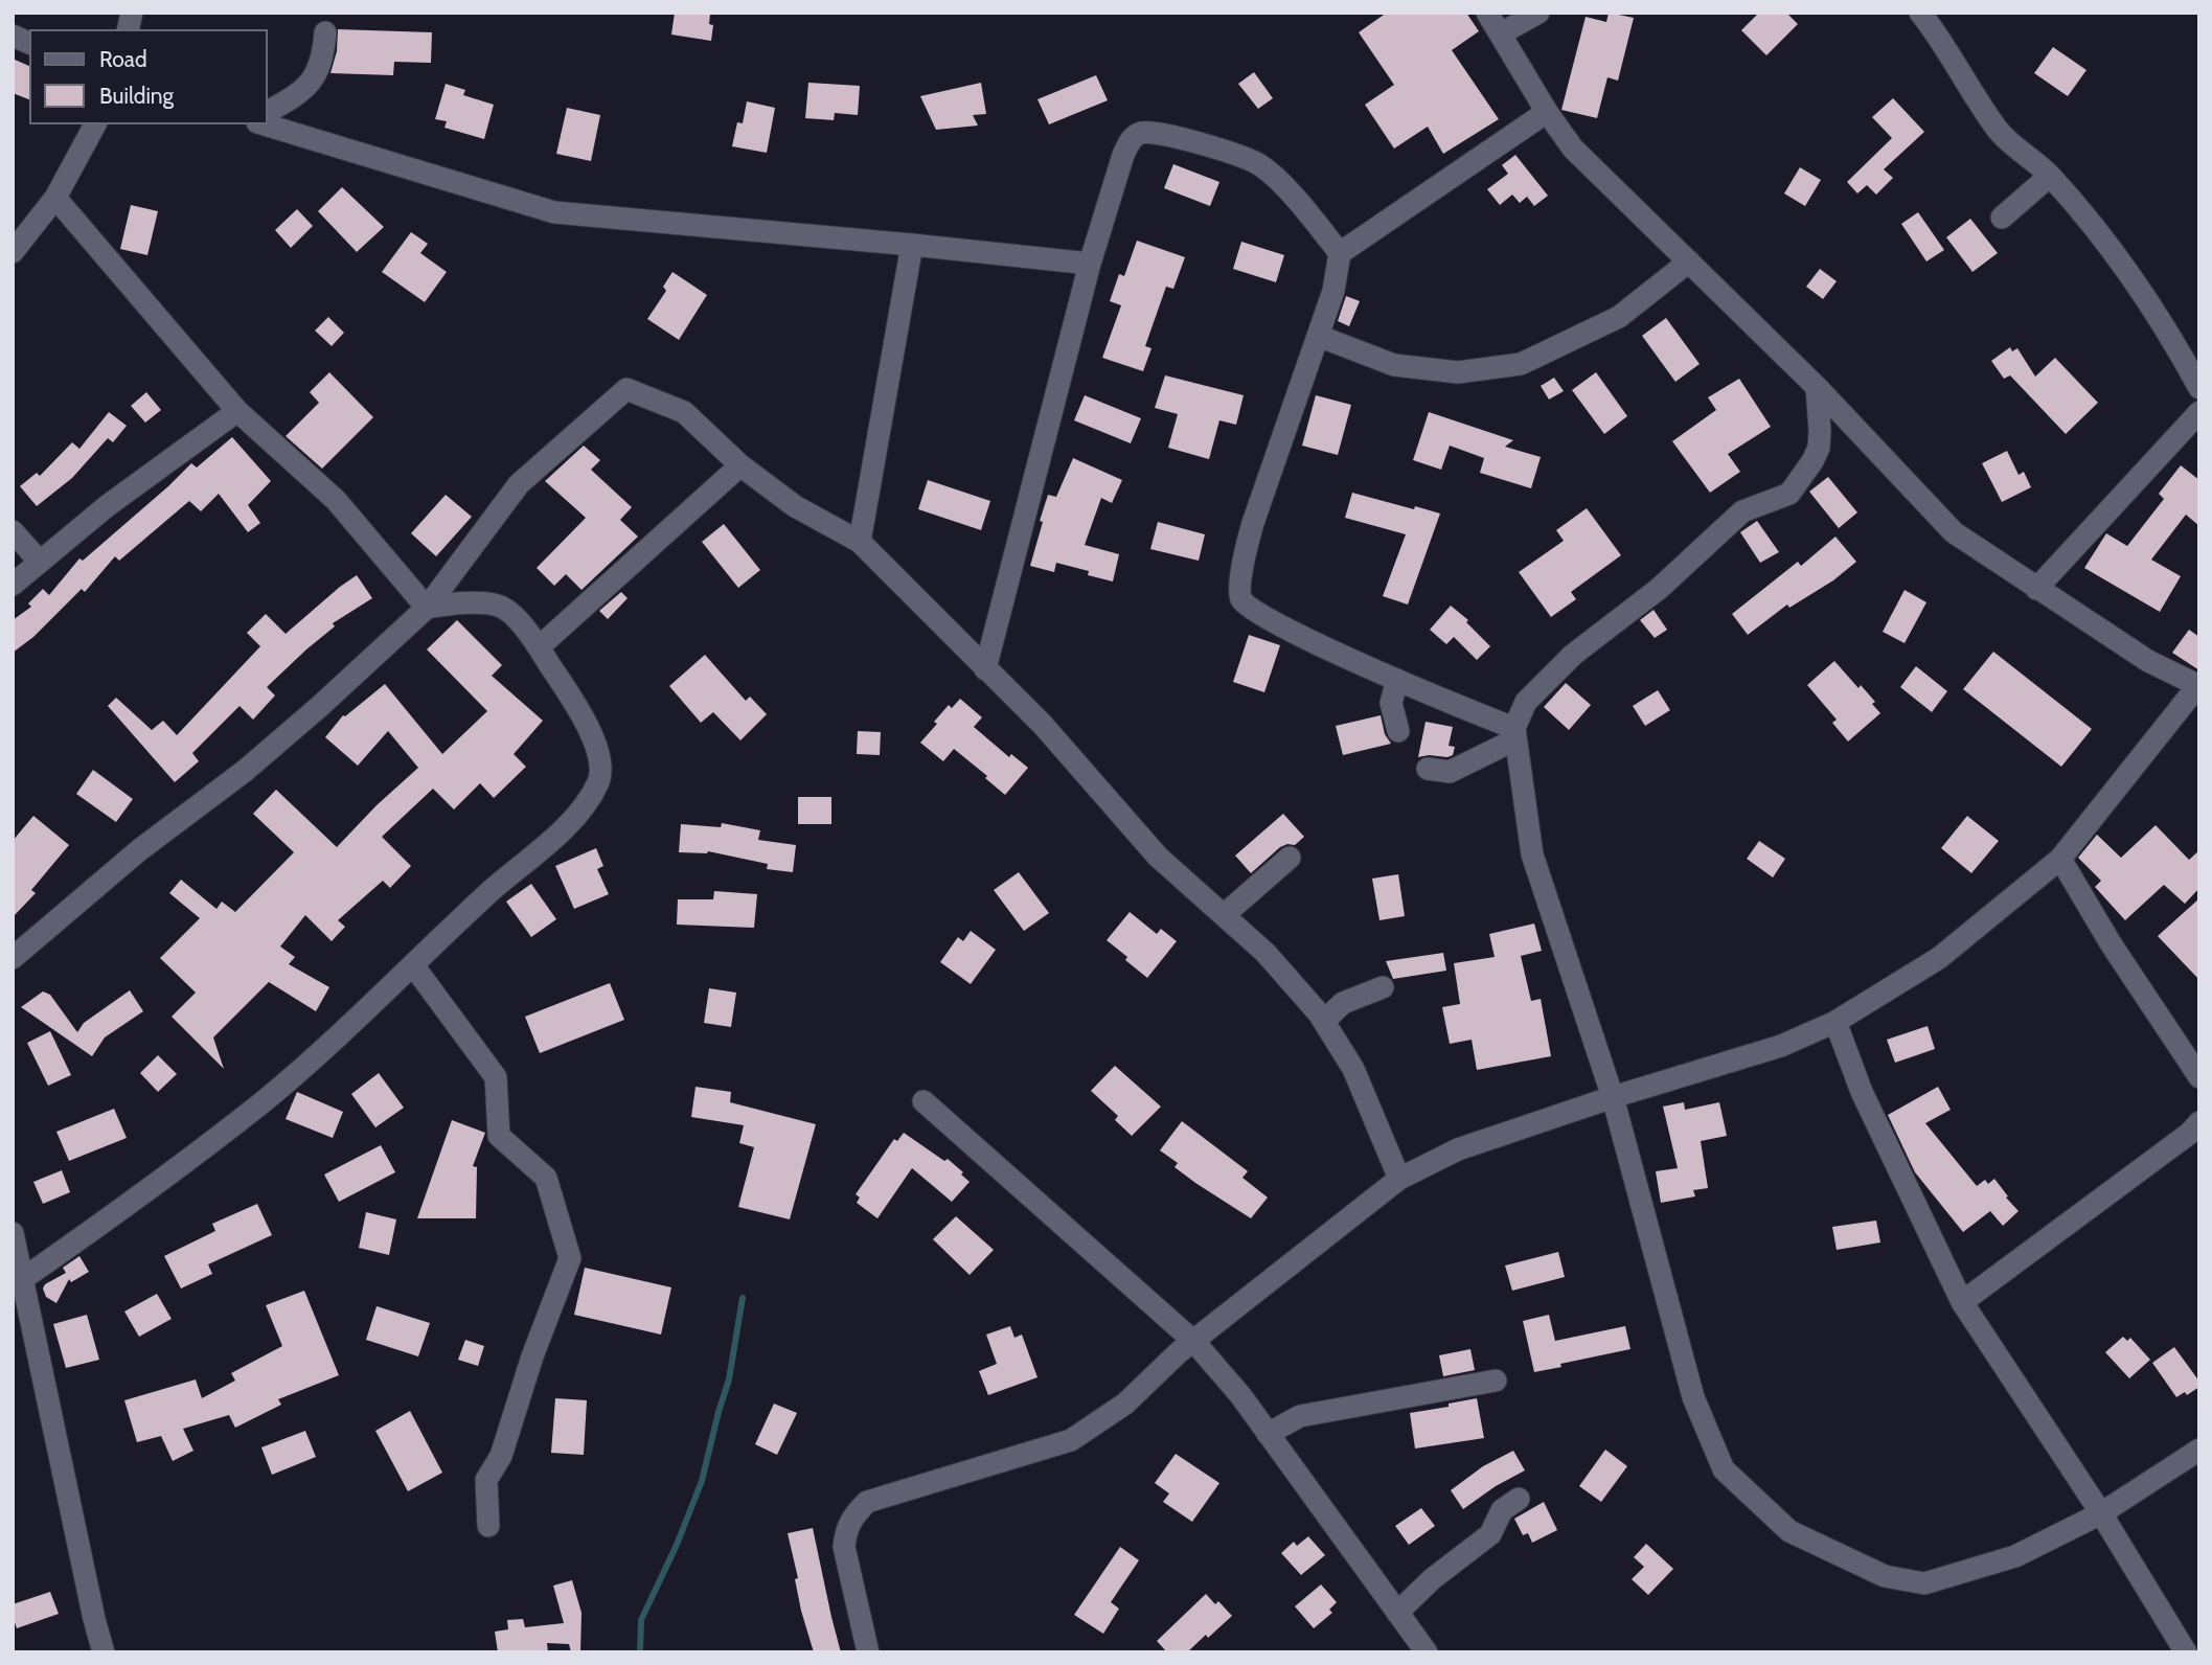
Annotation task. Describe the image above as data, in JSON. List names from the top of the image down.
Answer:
{
  "legend": ["Road", "Building"]
}
